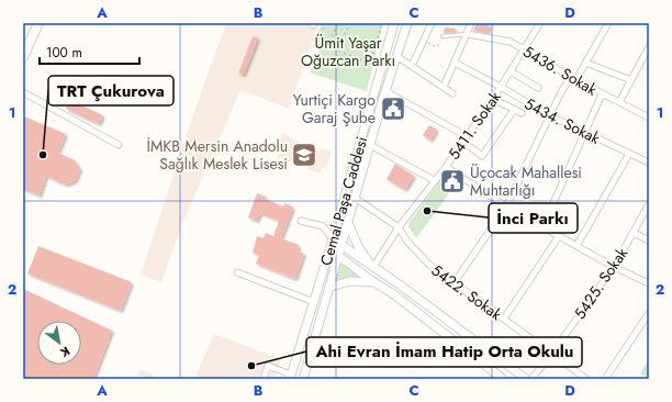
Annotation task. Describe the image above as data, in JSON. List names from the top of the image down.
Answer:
{
  "streets": {
    "main road": ["Cemal Paşa Caddesi"],
    "street": [
      "5436. Sokak",
      "5434. Sokak",
      "5411. Sokak",
      "5425. Sokak",
      "5422. Sokak"
    ]
  },
  "crossings": [
    ["5436. Sokak", "5411. Sokak"],
    ["5434. Sokak", "5411. Sokak"],
    ["5411. Sokak", "5422. Sokak"],
    ["Cemal Paşa Caddesi", "5422. Sokak"],
    ["5425. Sokak", "5422. Sokak"]
  ],
  "parks": ["Ümit Yaşar Oğuzcan Parkı"],
  "places": {
    "public building": ["Yurtiçi Kargo Garaj Şube", "Üçocak Mahallesi Muhtarlığı"],
    "other": ["TRT Çukurova", "İnci Parkı", "Ahi Evran İmam Hatip Orta Okulu"],
    "school or university": ["İMKB Mersin Anadolu Sağlık Meslek Lisesi"]
  },
  "scale_bar": "100 m",
  "north": "bottom right",
  "grid": {
    "columns": [
      "A",
      "B",
      "C",
      "D"
    ],
    "rows": ["1", "2"]
  }
}
